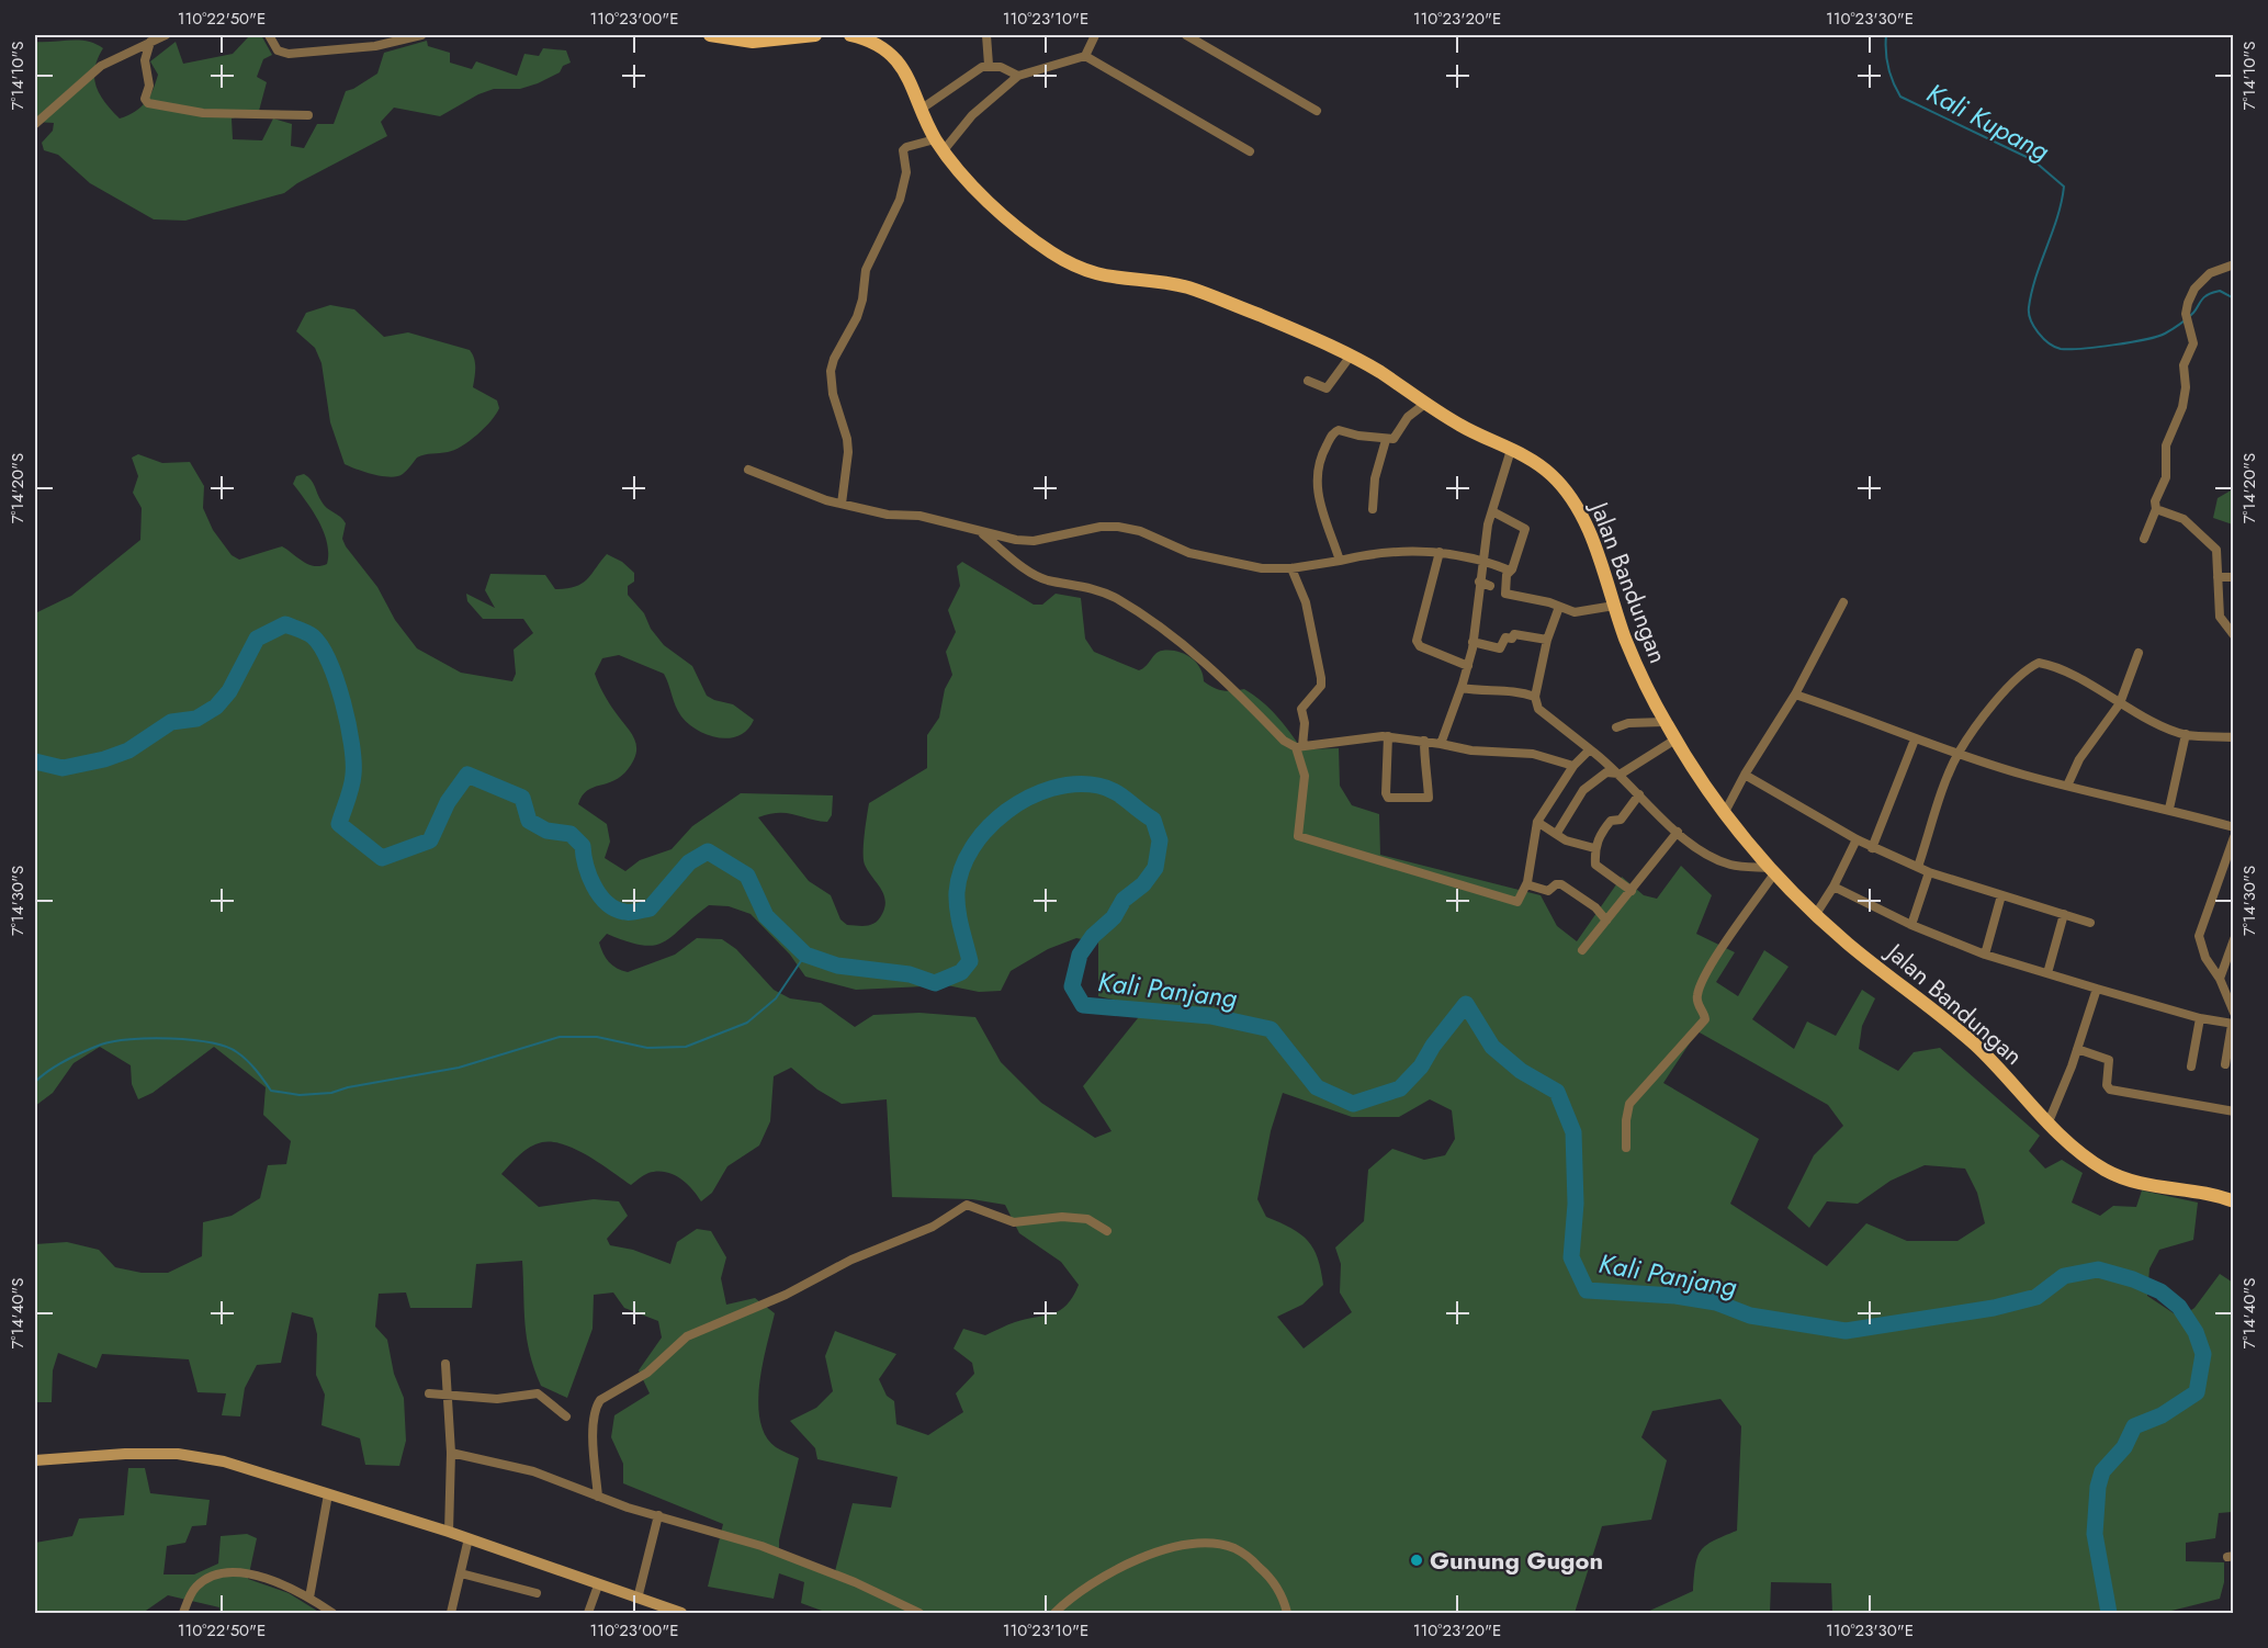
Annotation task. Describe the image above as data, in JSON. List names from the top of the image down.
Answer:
{
  "streets": {
    "main road": ["Jalan Bandungan"]
  },
  "water": ["Kali Kupang", "Kali Panjang"],
  "places": ["Gunung Gugon"],
  "coordinates": [
    "110°22'50\"E",
    "110°23'00\"E",
    "110°23'10\"E",
    "110°23'20\"E",
    "110°23'30\"E",
    "7°14'10\"S",
    "7°14'20\"S",
    "7°14'30\"S",
    "7°14'40\"S"
  ]
}
